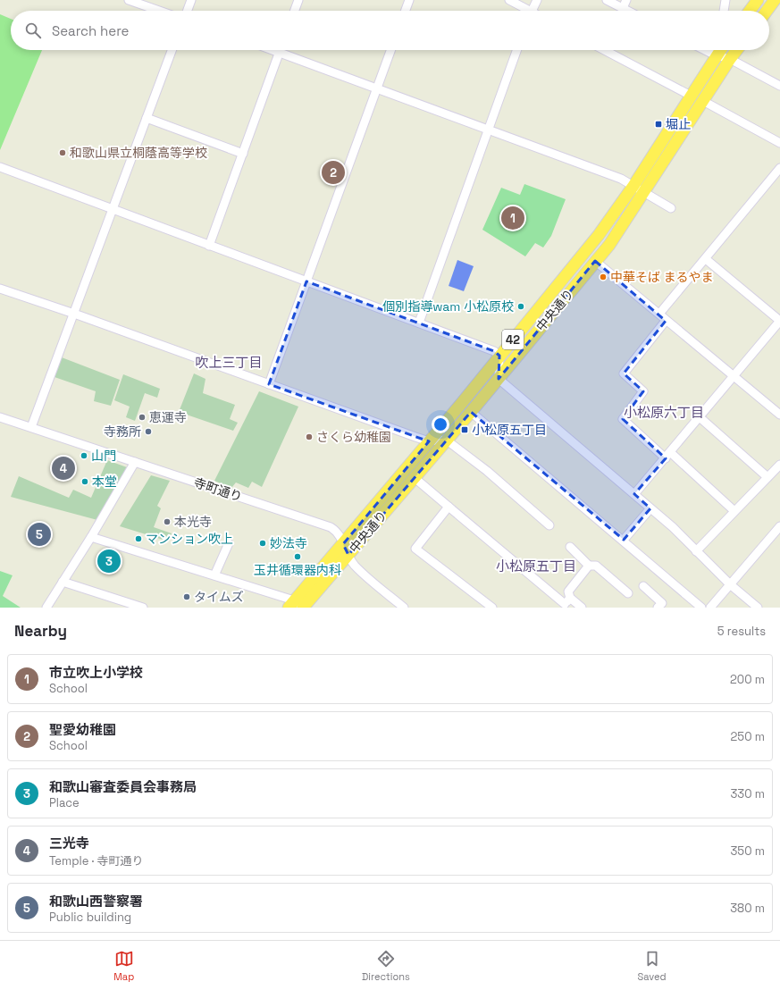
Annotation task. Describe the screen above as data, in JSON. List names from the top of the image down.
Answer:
{
  "streets": {
    "highway": ["中央通り", "42"],
    "street": ["寺町通り"]
  },
  "crossings": [
    ["中央通り", "寺町通り"]
  ],
  "districts": ["吹上三丁目", "小松原六丁目", "小松原五丁目"],
  "places": {
    "transit": ["堀止", "小松原五丁目"],
    "other": [
      "和歌山県立桐蔭高等学校",
      "中華そば まるやま",
      "個別指導wam 小松原校",
      "恵運寺",
      "寺務所",
      "さくら幼稚園",
      "山門",
      "本堂",
      "本光寺",
      "マンション吹上",
      "妙法寺",
      "玉井循環器内科",
      "タイムズ"
    ]
  },
  "page": {
    "search": "Search here",
    "pins": [
      "2",
      "1",
      "4",
      "5",
      "3"
    ],
    "heading": ["Nearby", "5 results"],
    "list": [
      {
        "mark": "1",
        "name": "市立吹上小学校",
        "note": "School",
        "value": "200 m"
      },
      {
        "mark": "2",
        "name": "聖愛幼稚園",
        "note": "School",
        "value": "250 m"
      },
      {
        "mark": "3",
        "name": "和歌山審査委員会事務局",
        "note": "Place",
        "value": "330 m"
      },
      {
        "mark": "4",
        "name": "三光寺",
        "note": "Temple · 寺町通り",
        "value": "350 m"
      },
      {
        "mark": "5",
        "name": "和歌山西警察署",
        "note": "Public building",
        "value": "380 m"
      }
    ],
    "nav": ["Map", "Directions", "Saved"]
  }
}
